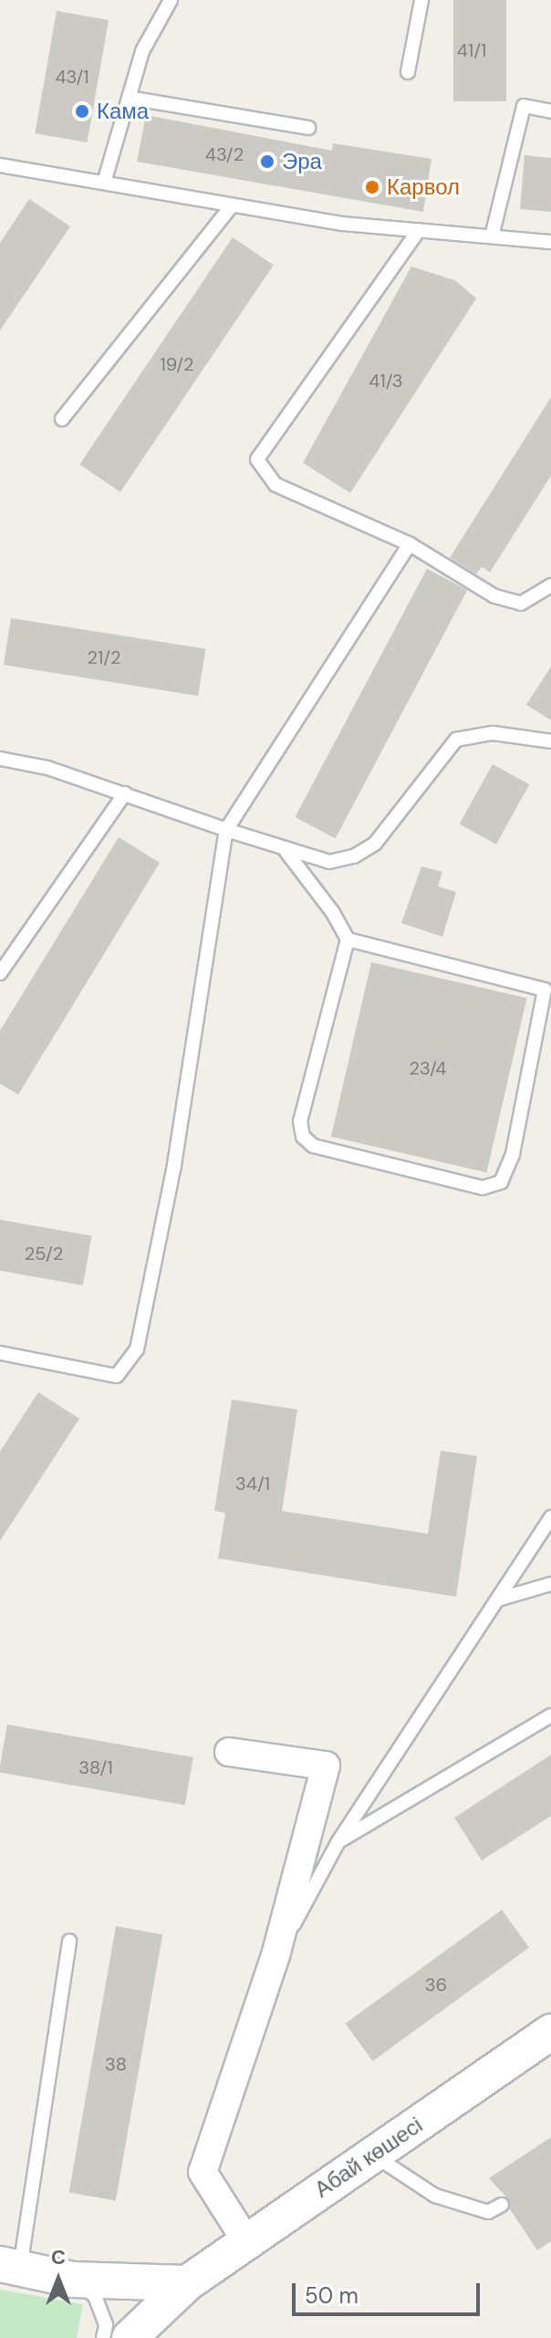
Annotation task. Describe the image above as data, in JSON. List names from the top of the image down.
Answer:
{
  "streets": {
    "street": ["Абай көшесі"]
  },
  "places": ["Кама", "Эра", "Карвол"],
  "house_numbers": [
    "41/1",
    "43/1",
    "43/2",
    "19/2",
    "41/3",
    "21/2",
    "23/4",
    "25/2",
    "34/1",
    "38/1",
    "36",
    "38"
  ],
  "scale_bar": "50 m",
  "north": "top"
}
